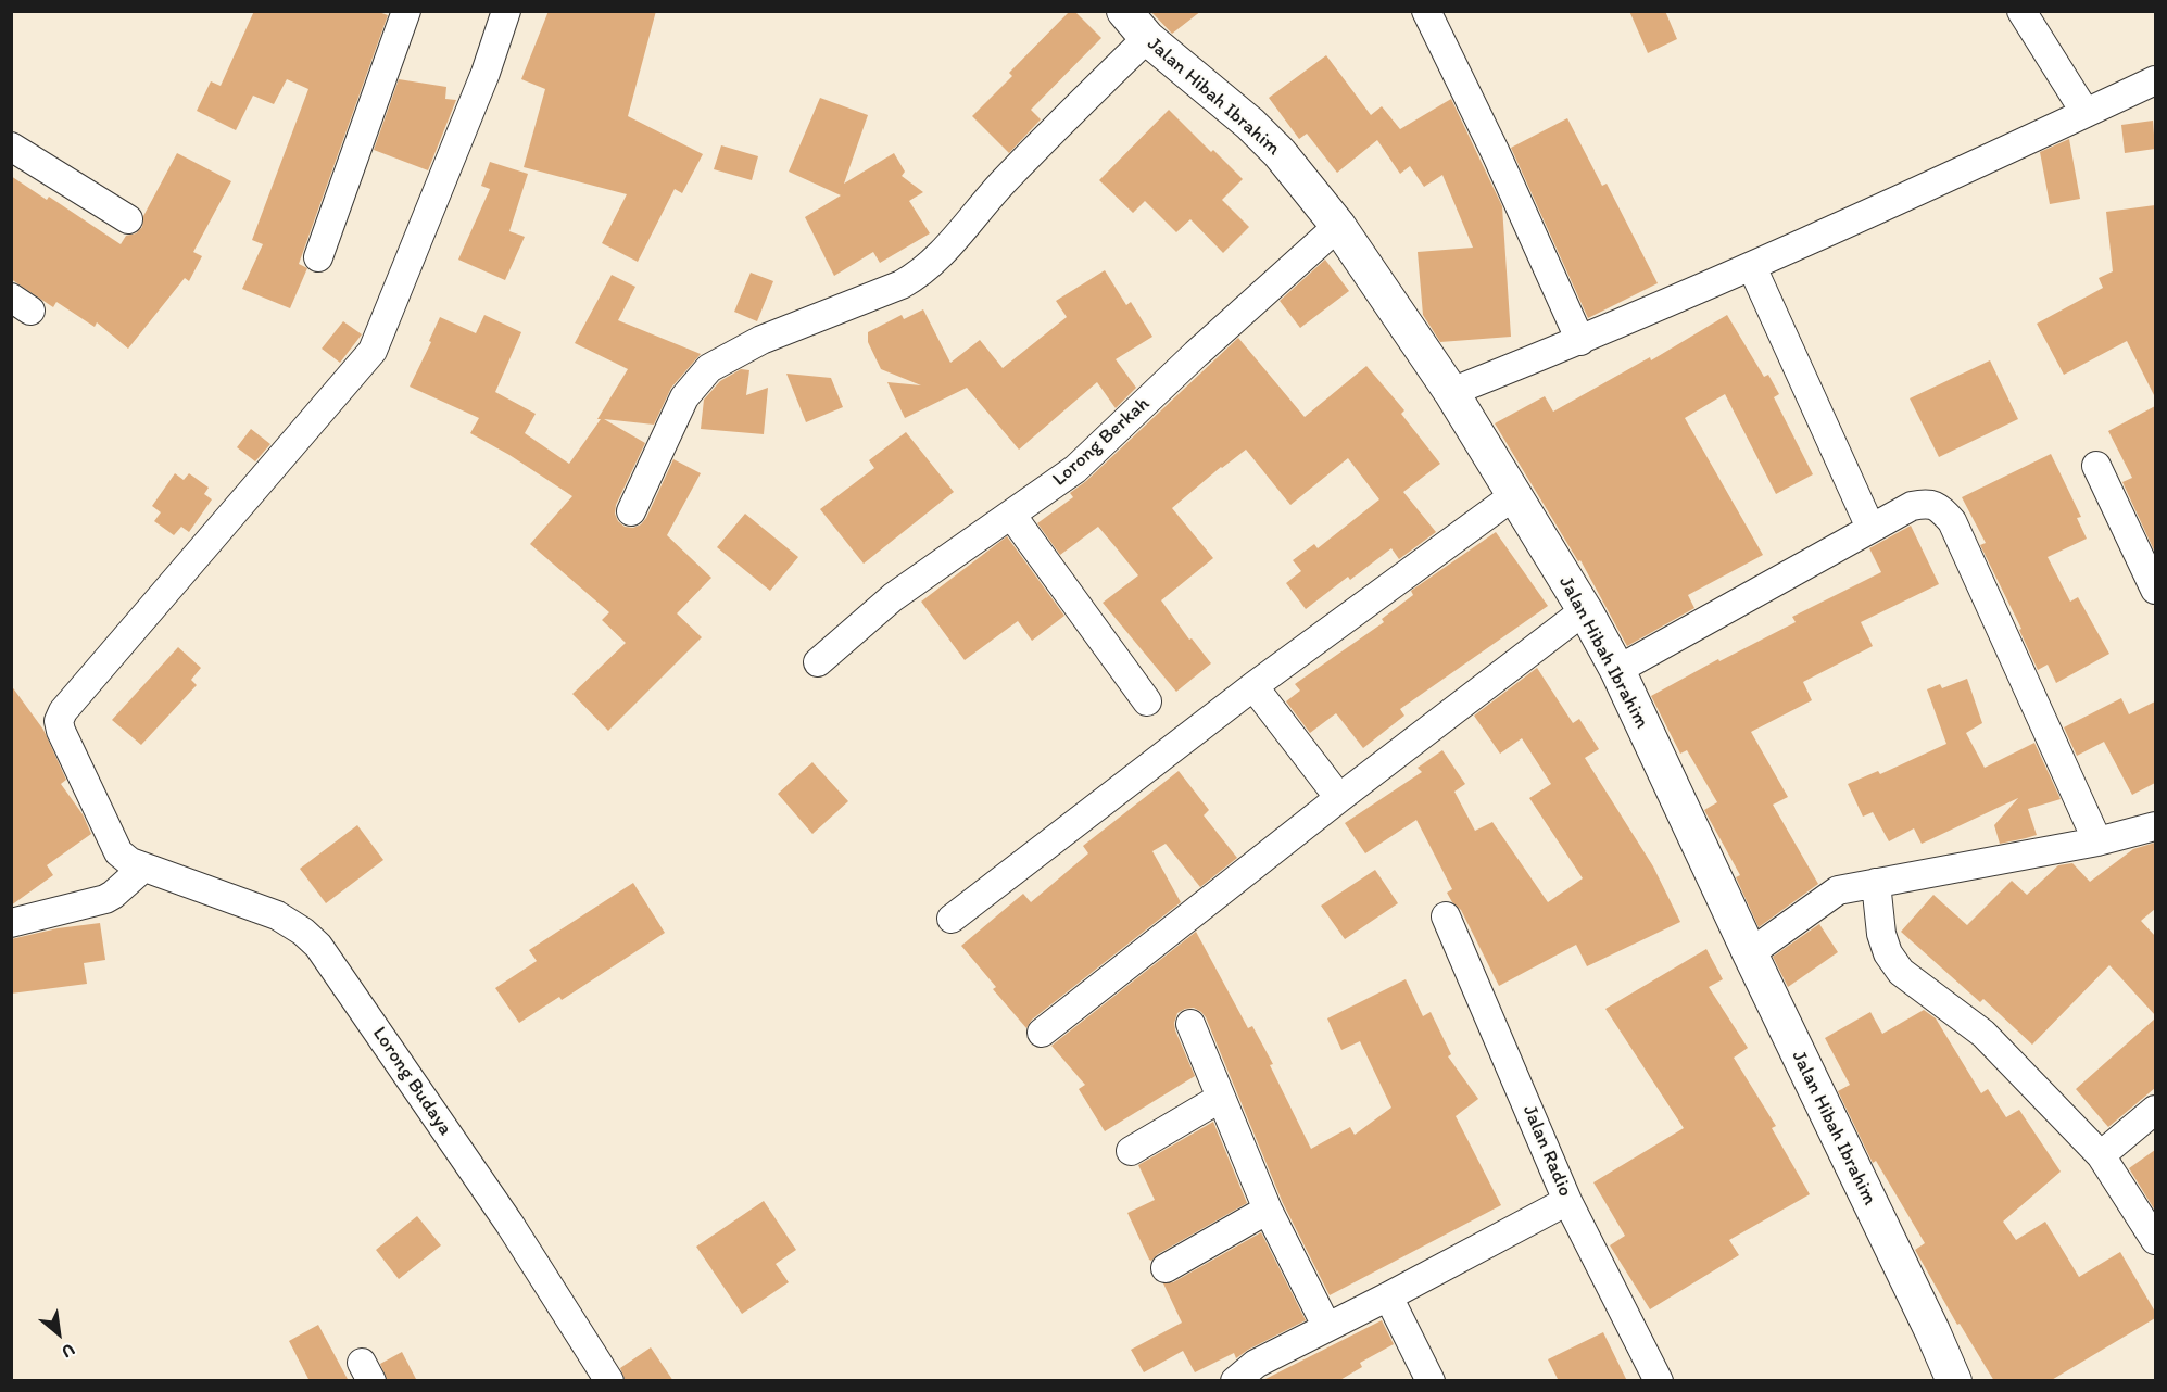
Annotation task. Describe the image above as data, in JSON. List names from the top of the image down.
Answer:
{
  "streets": {
    "street": [
      "Jalan Hibah Ibrahim",
      "Lorong Berkah",
      "Lorong Budaya",
      "Jalan Radio"
    ]
  },
  "crossings": [
    ["Jalan Hibah Ibrahim", "Lorong Berkah"]
  ],
  "north": "bottom right"
}
